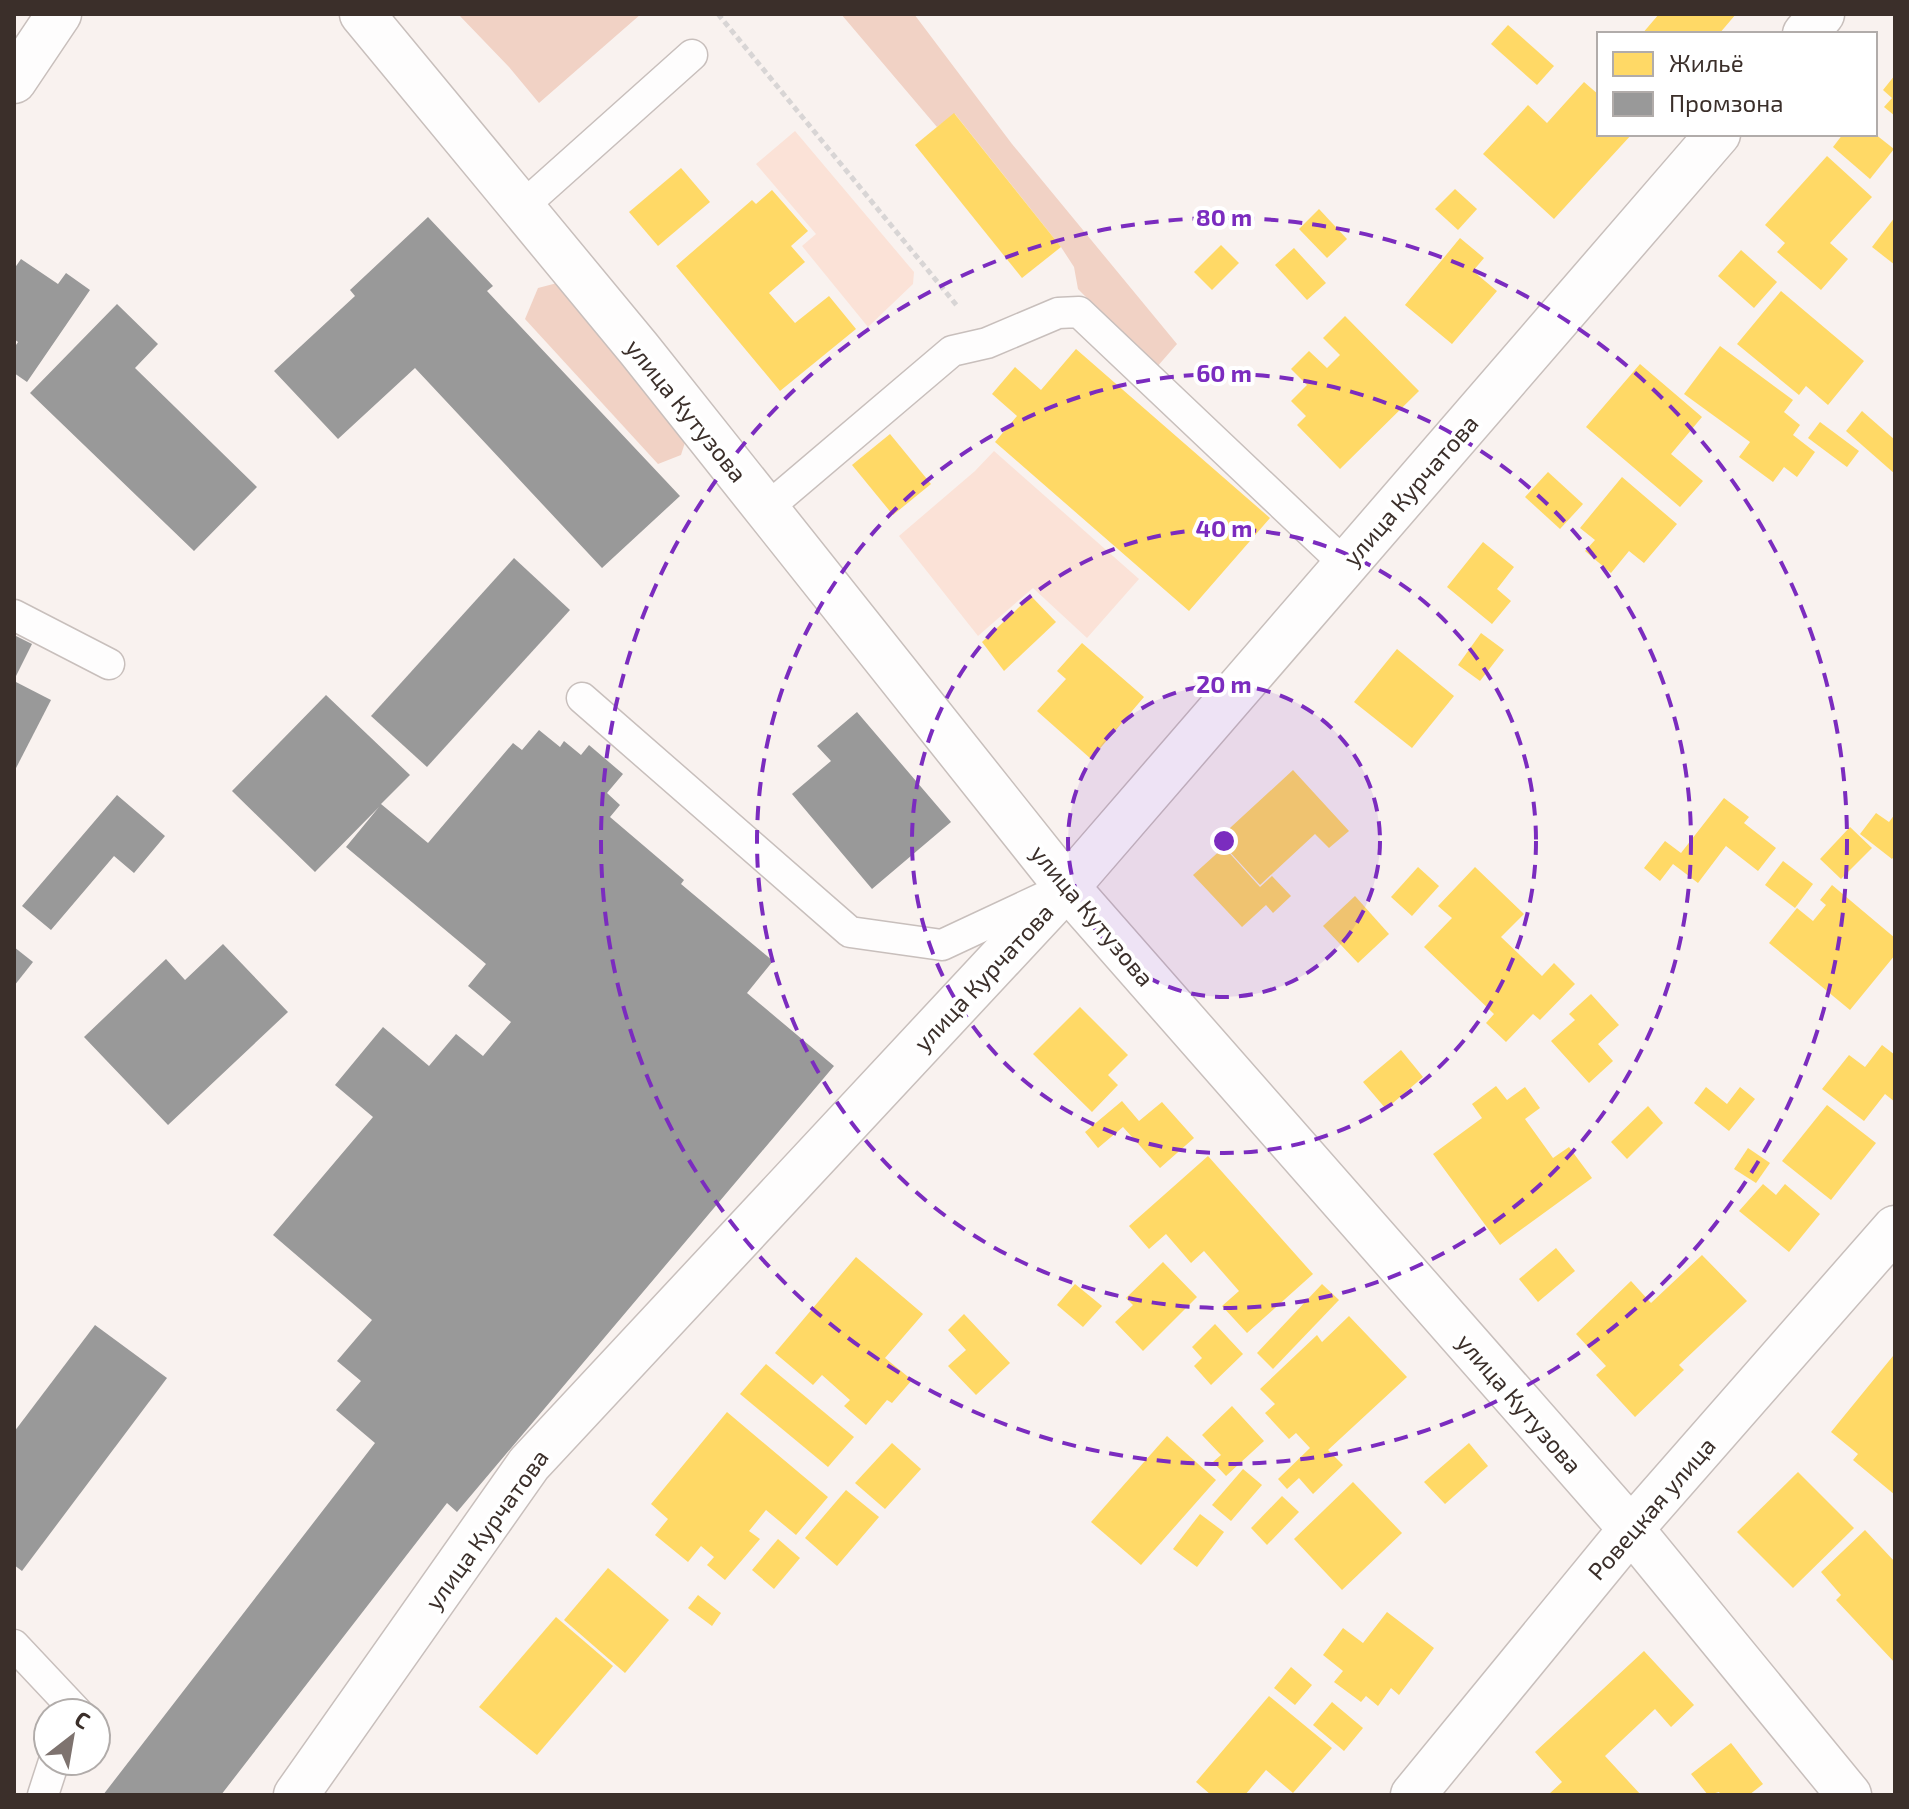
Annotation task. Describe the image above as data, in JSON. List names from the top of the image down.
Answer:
{
  "streets": {
    "street": ["улица Кутузова", "улица Курчатова", "Ровецкая улица"]
  },
  "crossings": [
    ["улица Кутузова", "улица Курчатова"],
    ["улица Кутузова", "Ровецкая улица"]
  ],
  "legend": ["Жильё", "Промзона"],
  "north": "top right",
  "rings": [
    "80 m",
    "60 m",
    "40 m",
    "20 m"
  ]
}
